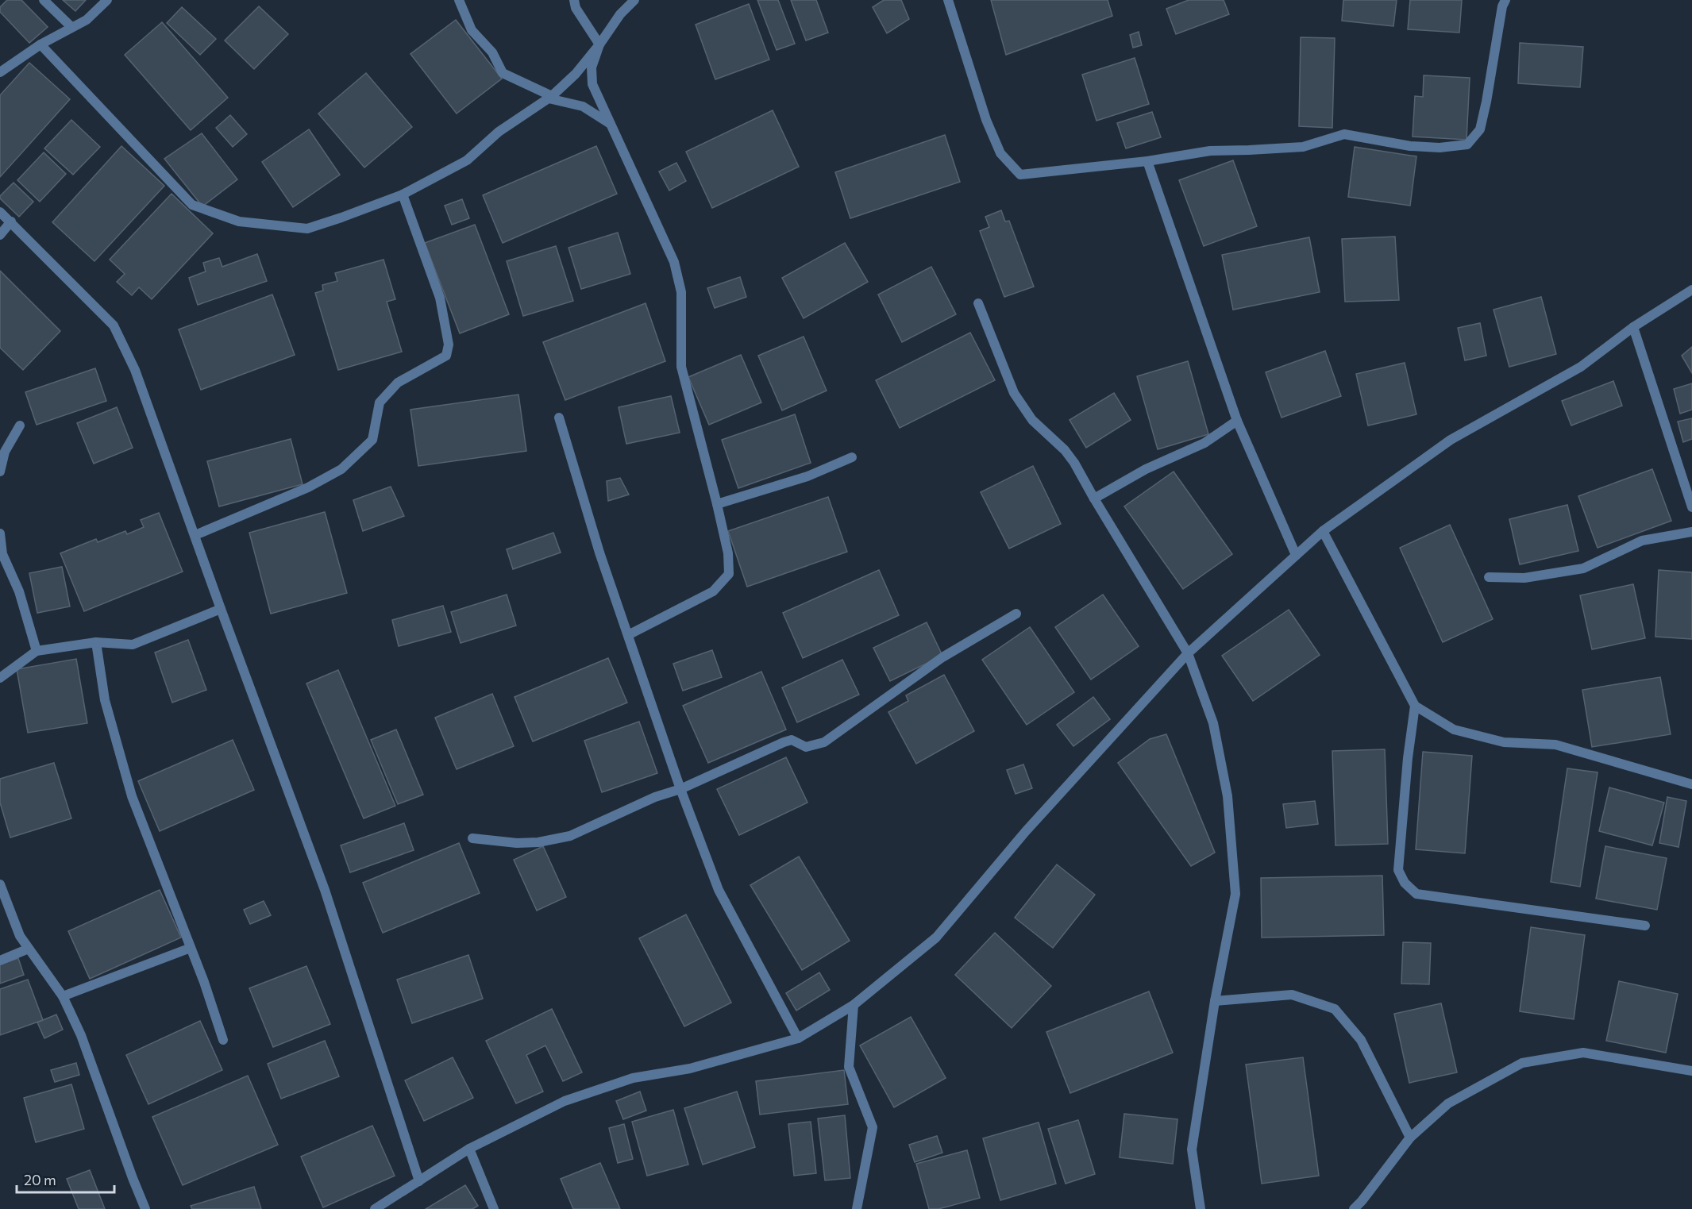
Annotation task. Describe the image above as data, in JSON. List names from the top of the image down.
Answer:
{
  "scale_bar": "20 m"
}
